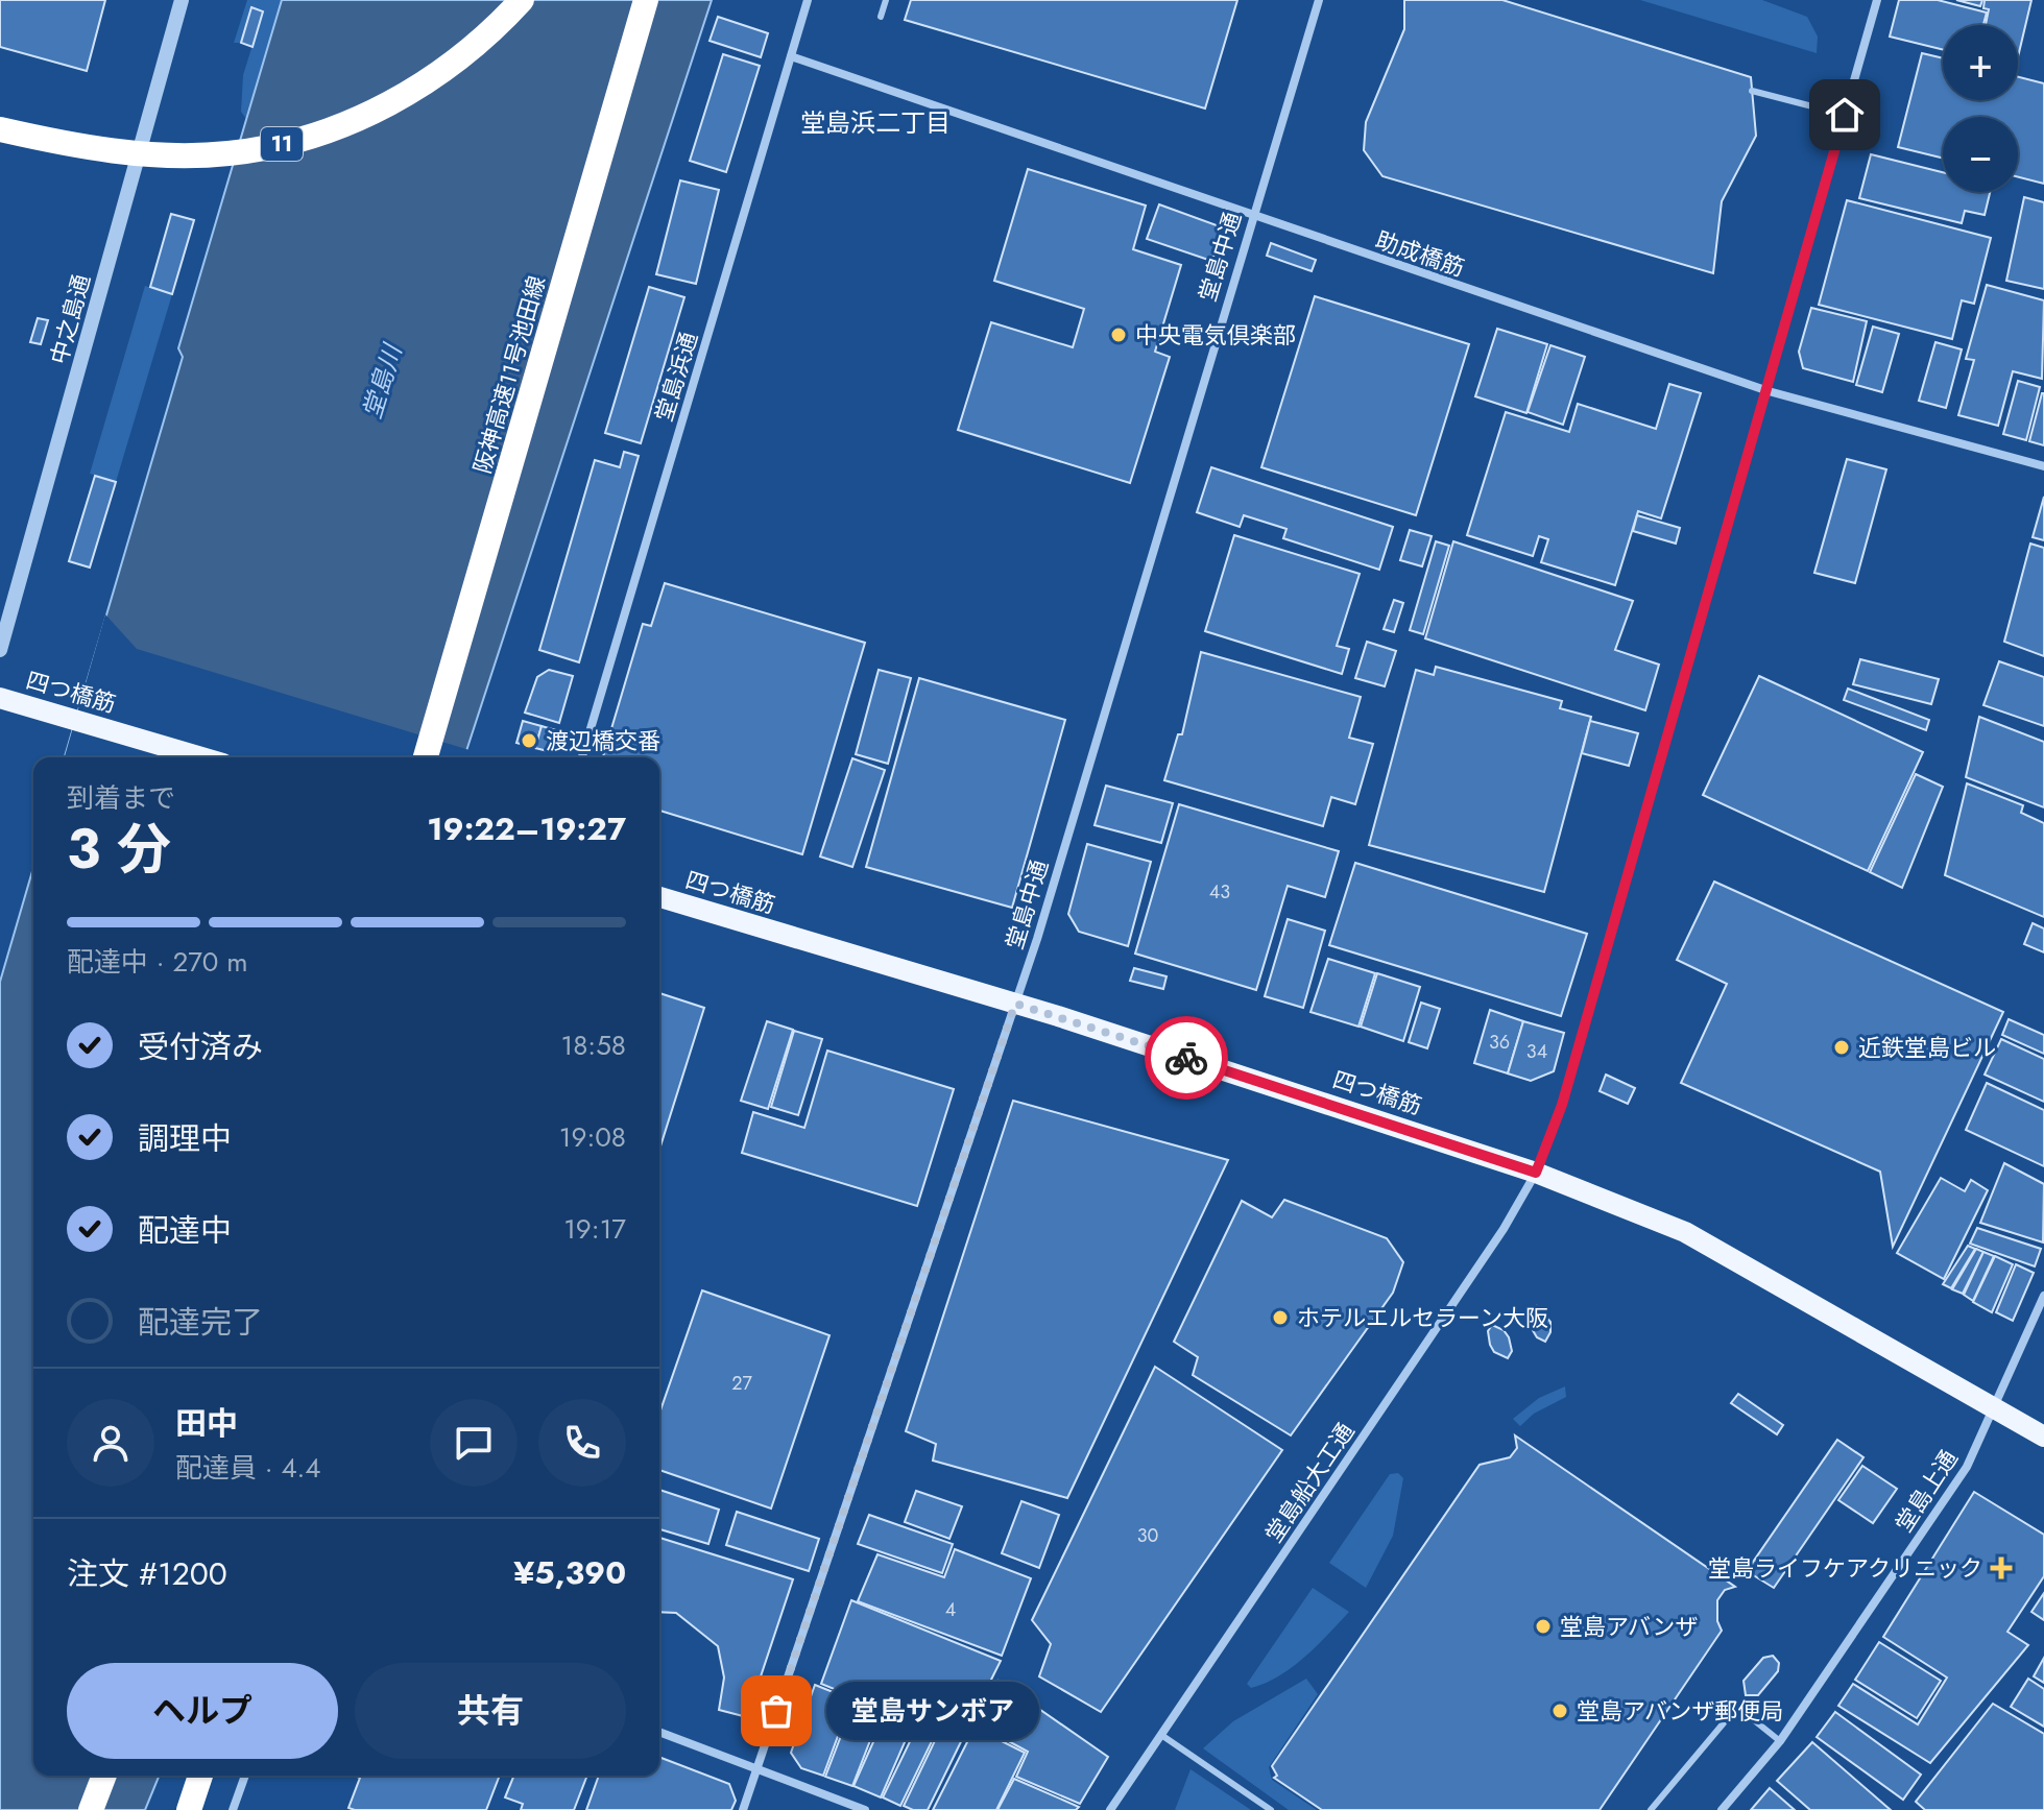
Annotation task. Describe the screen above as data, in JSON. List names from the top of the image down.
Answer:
{
  "streets": {
    "highway": ["11", "阪神高速11号池田線"],
    "main road": ["四つ橋筋"],
    "street": [
      "助成橋筋",
      "堂島中通",
      "中之島通",
      "堂島浜通",
      "堂島船大工通",
      "堂島上通"
    ]
  },
  "crossings": [
    ["助成橋筋", "堂島中通"],
    ["助成橋筋", "堂島浜通"],
    ["助成橋筋", "堂島船大工通"],
    ["堂島中通", "四つ橋筋"],
    ["四つ橋筋", "堂島船大工通"],
    ["四つ橋筋", "堂島上通"]
  ],
  "districts": ["堂島浜二丁目"],
  "water": ["堂島川"],
  "places": {
    "other": [
      "中央電気倶楽部",
      "渡辺橋交番",
      "近鉄堂島ビル",
      "ホテルエルセラーン大阪",
      "堂島アバンザ",
      "堂島サンボア",
      "堂島アバンザ郵便局"
    ],
    "health": ["堂島ライフケアクリニック"]
  },
  "house_numbers": [
    "43",
    "36",
    "34",
    "27",
    "30",
    "4"
  ],
  "page": {
    "map_buttons": ["+", "−"],
    "heading": ["3 分", "到着まで", "19:22–19:27"],
    "panel": [
      "田中",
      "配達員 · 4.4",
      "注文 #1200",
      "¥5,390"
    ],
    "bar": "配達中 · 270 m",
    "list": [
      ["受付済み", "18:58"],
      ["調理中", "19:08"],
      ["配達中", "19:17"],
      "配達完了"
    ],
    "buttons": ["ヘルプ", "共有"],
    "bubble": "堂島サンボア"
  }
}
